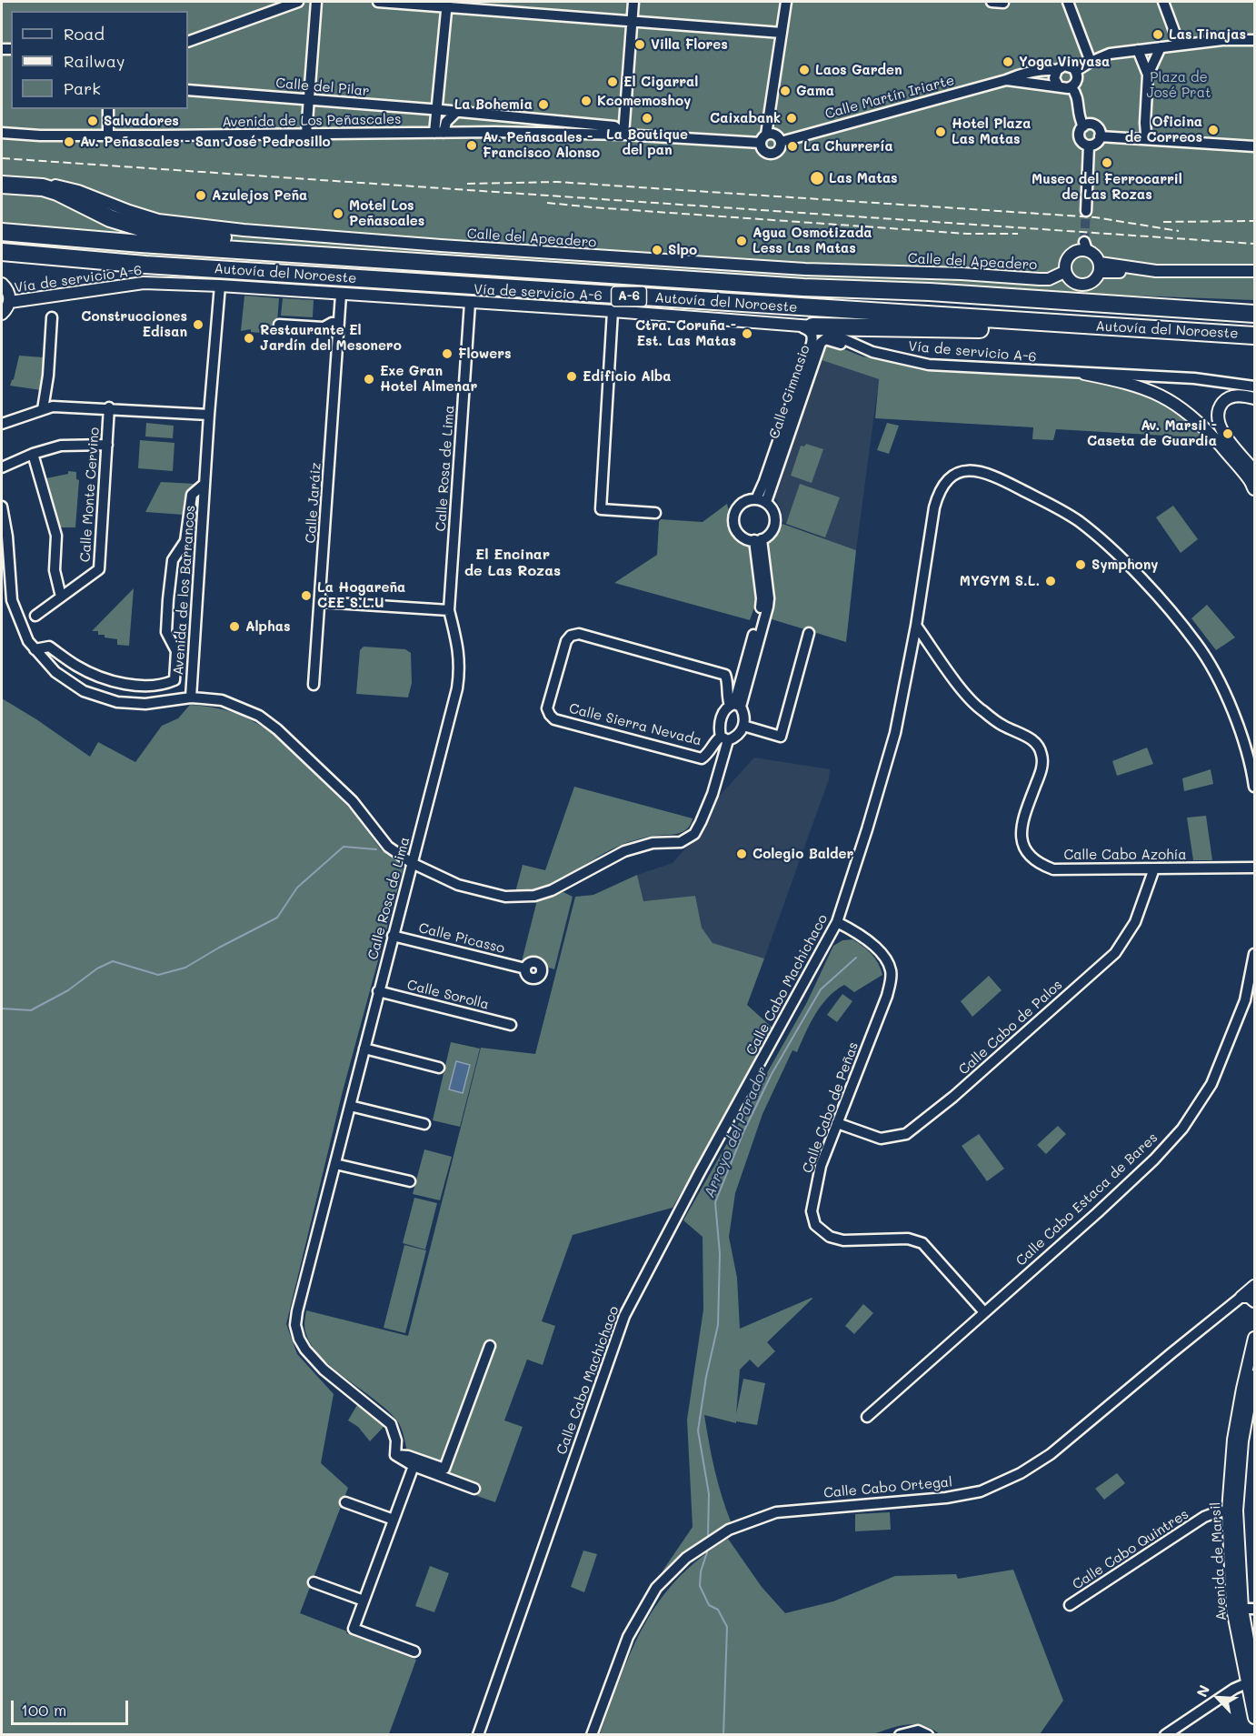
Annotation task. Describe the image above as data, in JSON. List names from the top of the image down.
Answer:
{
  "streets": {
    "highway": ["Autovía del Noroeste", "A-6"],
    "street": [
      "Calle del Pilar",
      "Calle Martín Iriarte",
      "Avenida de Los Peñascales",
      "Calle del Apeadero",
      "Vía de servicio A-6",
      "Calle Gimnasio",
      "Calle Rosa de Lima",
      "Calle Monte Cervino",
      "Calle Jaráiz",
      "Avenida de los Barrancos",
      "Calle Sierra Nevada",
      "Calle Cabo Azohía",
      "Calle Picasso",
      "Calle Cabo Machichaco",
      "Calle Sorolla",
      "Calle Cabo de Palos",
      "Calle Cabo de Peñas",
      "Calle Cabo Estaca de Bares",
      "Calle Cabo Ortegal",
      "Calle Cabo Quintres",
      "Avenida de Marsil"
    ]
  },
  "crossings": [
    ["Calle del Pilar", "Avenida de Los Peñascales"],
    ["Calle Martín Iriarte", "Avenida de Los Peñascales"],
    ["Vía de servicio A-6", "Calle Gimnasio"],
    ["Vía de servicio A-6", "Calle Rosa de Lima"],
    ["Vía de servicio A-6", "Calle Jaráiz"],
    ["Vía de servicio A-6", "Avenida de los Barrancos"],
    ["Calle Rosa de Lima", "Calle Picasso"],
    ["Calle Rosa de Lima", "Calle Sorolla"],
    ["Calle Cabo Azohía", "Calle Cabo Machichaco"],
    ["Calle Cabo Azohía", "Calle Cabo de Palos"],
    ["Calle Cabo Machichaco", "Calle Cabo de Peñas"],
    ["Calle Cabo de Palos", "Calle Cabo de Peñas"],
    ["Calle Cabo de Peñas", "Calle Cabo Estaca de Bares"],
    ["Calle Cabo Quintres", "Avenida de Marsil"]
  ],
  "districts": ["El Encinar de Las Rozas"],
  "water": ["Arroyo del Parador"],
  "parks": ["Plaza de José Prat"],
  "places": [
    "Las Tinajas",
    "Villa Flores",
    "Yoga Vinyasa",
    "Laos Garden",
    "El Cigarral",
    "Gama",
    "Kcomemoshoy",
    "La Bohemia",
    "La Boutique del pan",
    "Caixabank",
    "Salvadores",
    "Oficina de Correos",
    "Hotel Plaza Las Matas",
    "Av. Peñascales - San José Pedrosillo",
    "Av. Peñascales - Francisco Alonso",
    "La Churrería",
    "Museo del Ferrocarril de Las Rozas",
    "Las Matas",
    "Azulejos Peña",
    "Motel Los Peñascales",
    "Agua Osmotizada Less Las Matas",
    "Slpo",
    "Construcciones Edisan",
    "Ctra. Coruña - Est. Las Matas",
    "Restaurante El Jardín del Mesonero",
    "Flowers",
    "Edificio Alba",
    "Exe Gran Hotel Almenar",
    "Av. Marsil - Caseta de Guardia",
    "Symphony",
    "MYGYM S.L.",
    "La Hogareña CEE S.L.U",
    "Alphas",
    "Colegio Balder"
  ],
  "legend": ["Road", "Railway", "Park"],
  "scale_bar": "100 m",
  "north": "top left"
}
